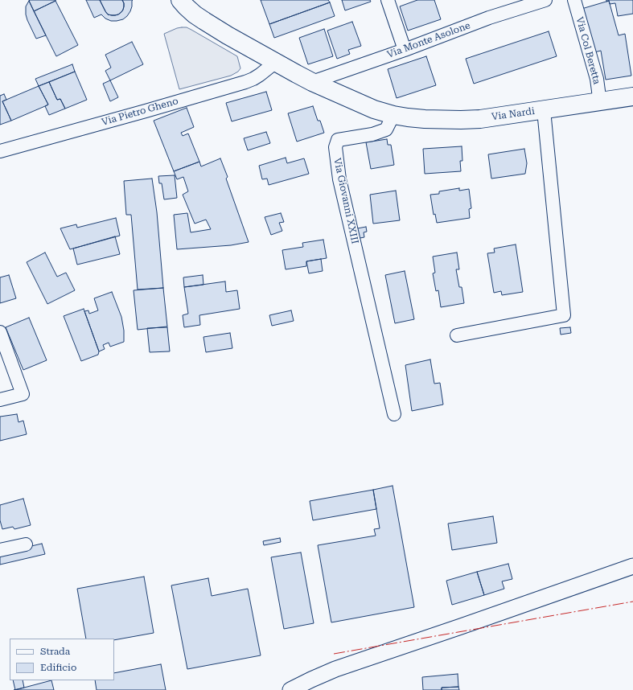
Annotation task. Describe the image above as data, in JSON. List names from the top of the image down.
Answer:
{
  "streets": {
    "main road": ["Via Nardi"],
    "street": [
      "Via Monte Asolone",
      "Via Col Beretta",
      "Via Pietro Gheno",
      "Via Giovanni XXIII"
    ]
  },
  "crossings": [
    ["Via Col Beretta", "Via Nardi"],
    ["Via Nardi", "Via Giovanni XXIII"]
  ],
  "legend": ["Strada", "Edificio"]
}
